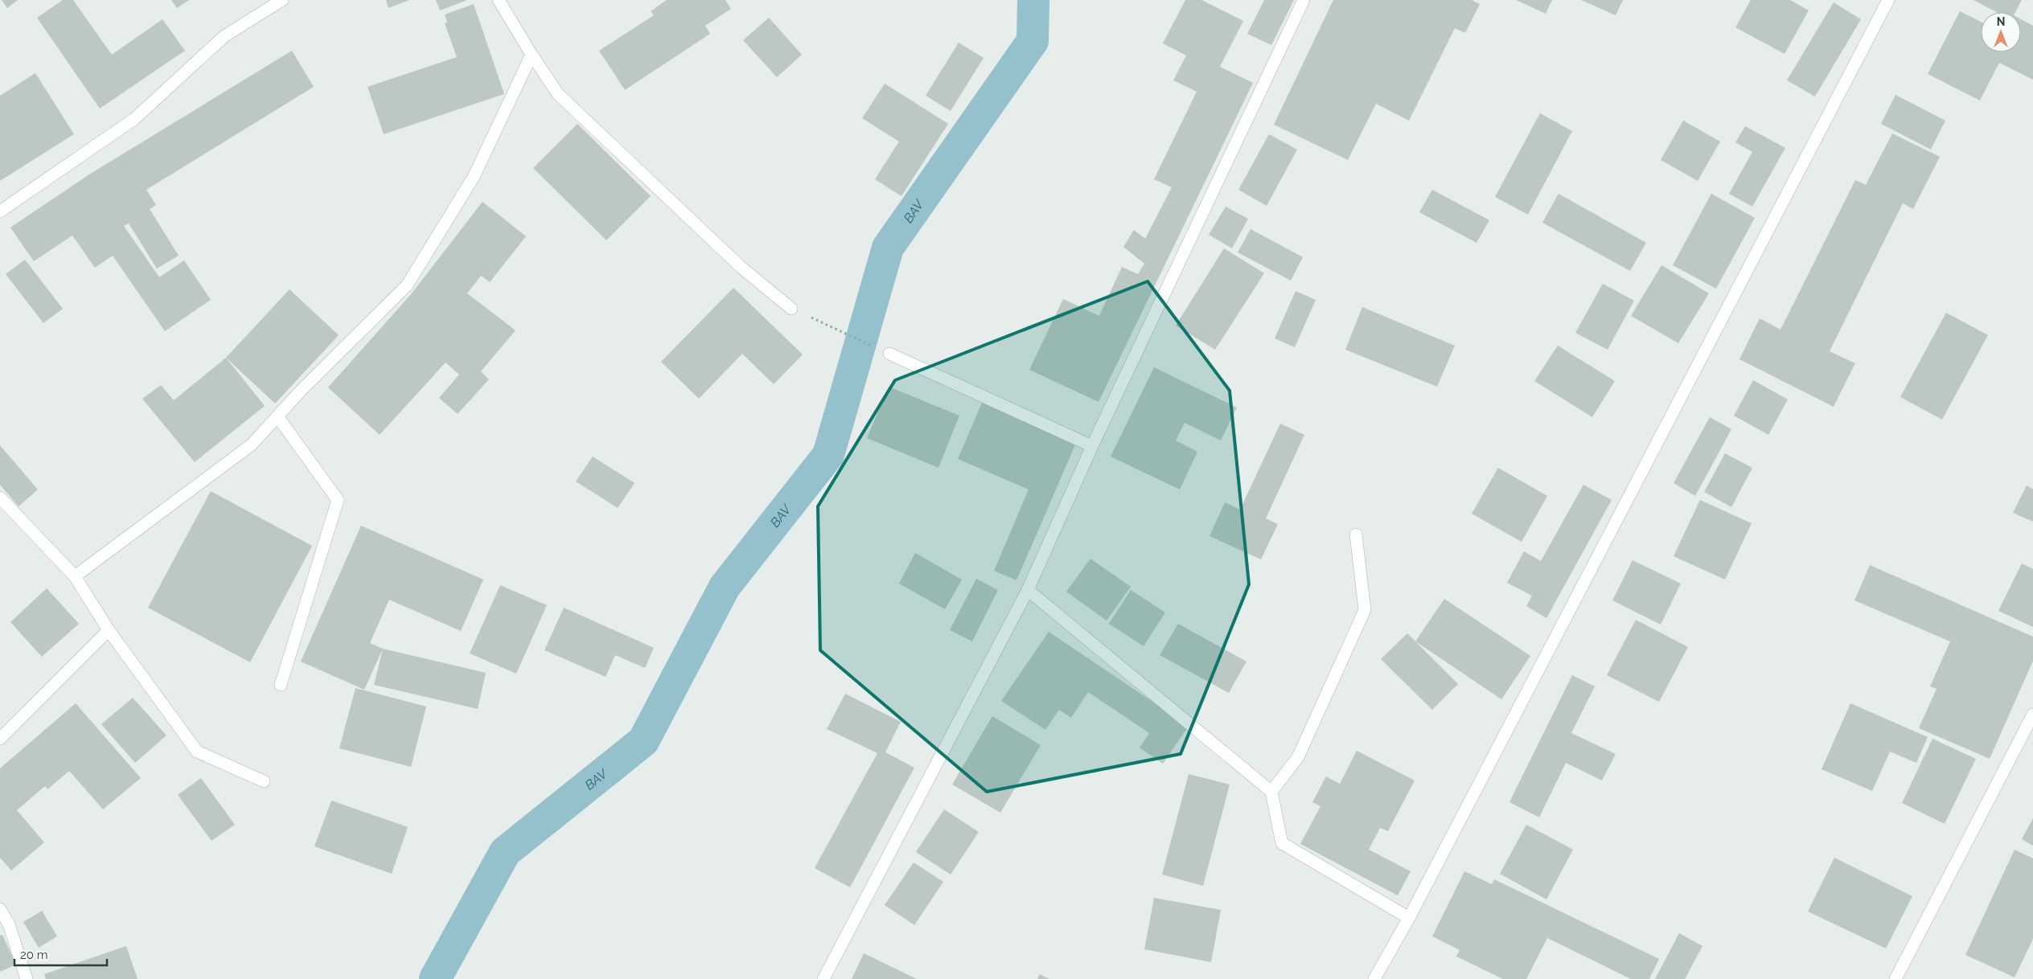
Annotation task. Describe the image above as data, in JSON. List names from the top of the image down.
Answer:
{
  "water": ["BAV"],
  "scale_bar": "20 m",
  "north": "top"
}
